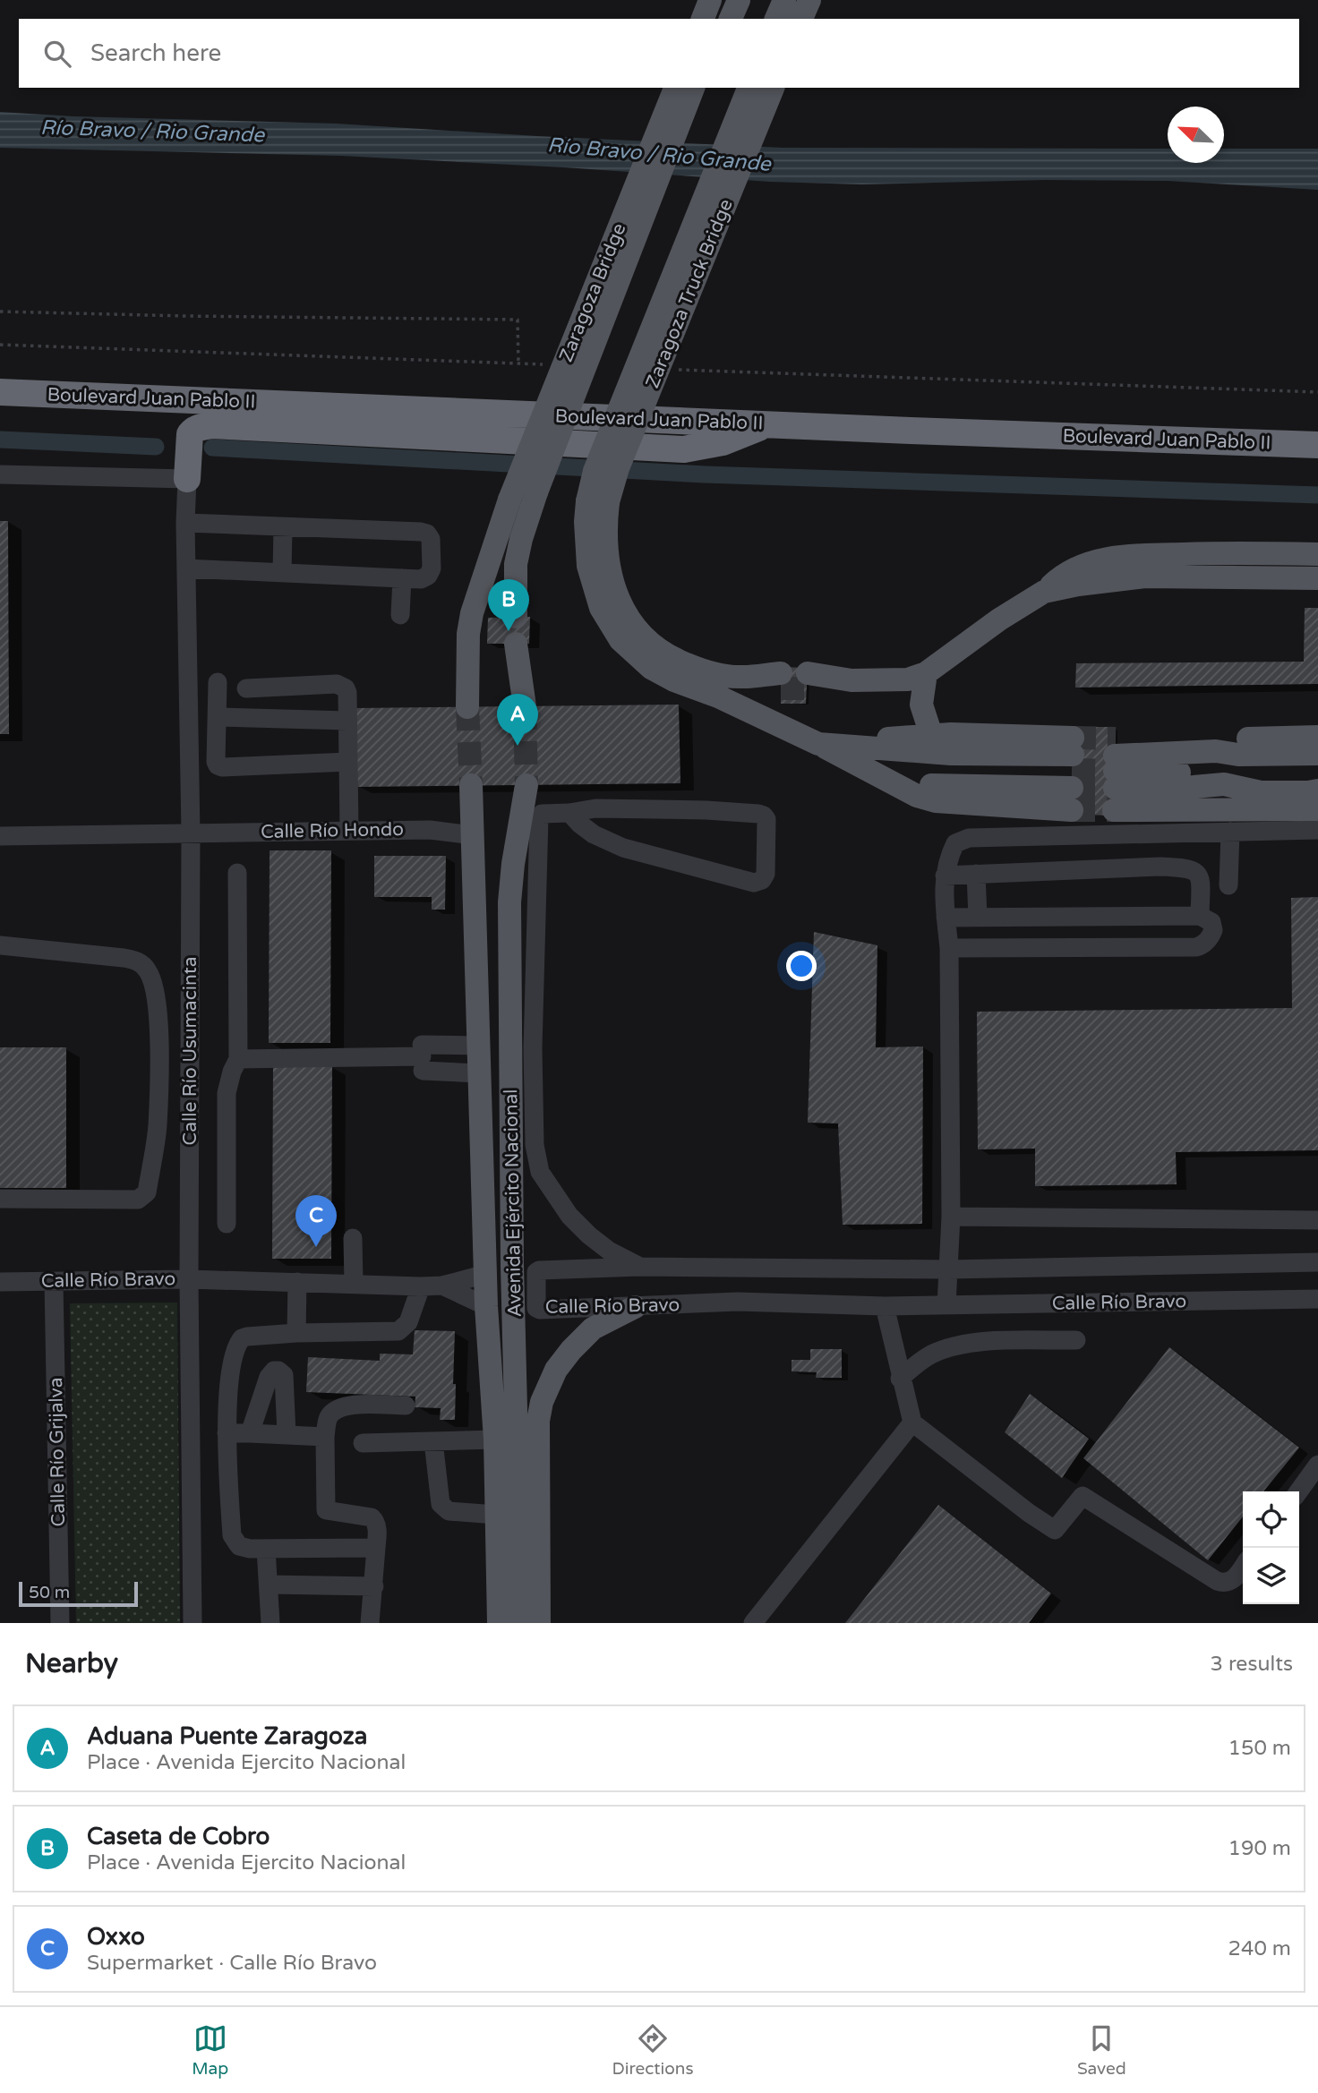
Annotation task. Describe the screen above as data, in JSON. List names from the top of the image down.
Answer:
{
  "streets": {
    "highway": ["Boulevard Juan Pablo II"],
    "main road": ["Zaragoza Bridge", "Zaragoza Truck Bridge", "Avenida Ejército Nacional"],
    "street": [
      "Calle Río Hondo",
      "Calle Río Usumacinta",
      "Calle Río Bravo",
      "Calle Río Grijalva"
    ]
  },
  "crossings": [
    ["Calle Río Hondo", "Calle Río Usumacinta"],
    ["Calle Río Hondo", "Avenida Ejército Nacional"],
    ["Calle Río Usumacinta", "Calle Río Bravo"],
    ["Avenida Ejército Nacional", "Calle Río Bravo"],
    ["Calle Río Bravo", "Calle Río Grijalva"]
  ],
  "water": ["Río Bravo / Rio Grande"],
  "scale_bar": "50 m",
  "north": "top left",
  "page": {
    "search": "Search here",
    "pins": ["B", "A", "C"],
    "scale": "50 m",
    "heading": ["Nearby", "3 results"],
    "list": [
      {
        "mark": "A",
        "name": "Aduana Puente Zaragoza",
        "note": "Place · Avenida Ejercito Nacional",
        "value": "150 m"
      },
      {
        "mark": "B",
        "name": "Caseta de Cobro",
        "note": "Place · Avenida Ejercito Nacional",
        "value": "190 m"
      },
      {
        "mark": "C",
        "name": "Oxxo",
        "note": "Supermarket · Calle Río Bravo",
        "value": "240 m"
      }
    ],
    "nav": ["Map", "Directions", "Saved"]
  }
}
